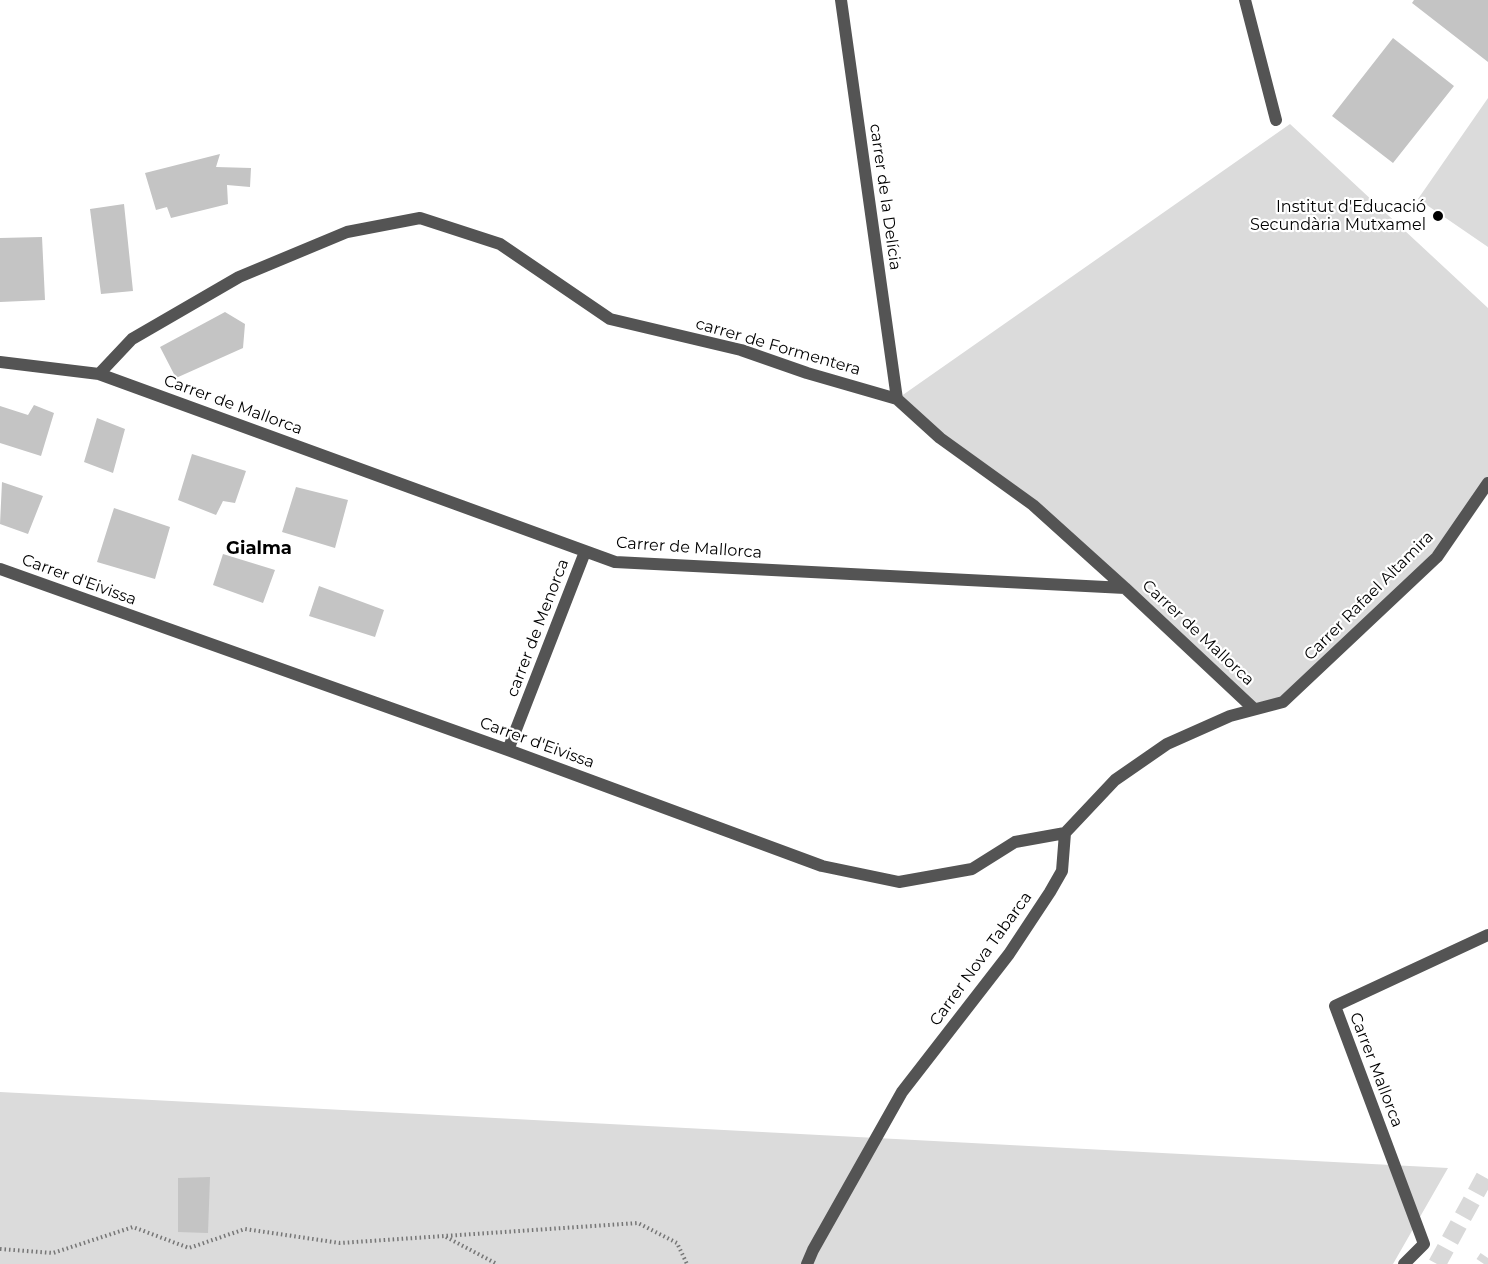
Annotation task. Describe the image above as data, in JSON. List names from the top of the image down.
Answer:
{
  "streets": {
    "street": [
      "carrer de la Delícia",
      "carrer de Formentera",
      "Carrer de Mallorca",
      "Carrer d'Eivissa",
      "Carrer Rafael Altamira",
      "carrer de Menorca",
      "Carrer Nova Tabarca",
      "Carrer Mallorca"
    ]
  },
  "crossings": [
    ["carrer de la Delícia", "carrer de Formentera"],
    ["carrer de Formentera", "Carrer de Mallorca"],
    ["Carrer de Mallorca", "Carrer Rafael Altamira"],
    ["Carrer de Mallorca", "carrer de Menorca"],
    ["Carrer d'Eivissa", "carrer de Menorca"],
    ["Carrer d'Eivissa", "Carrer Nova Tabarca"]
  ],
  "districts": ["Gialma"],
  "places": ["Institut d'Educació Secundària Mutxamel"]
}
